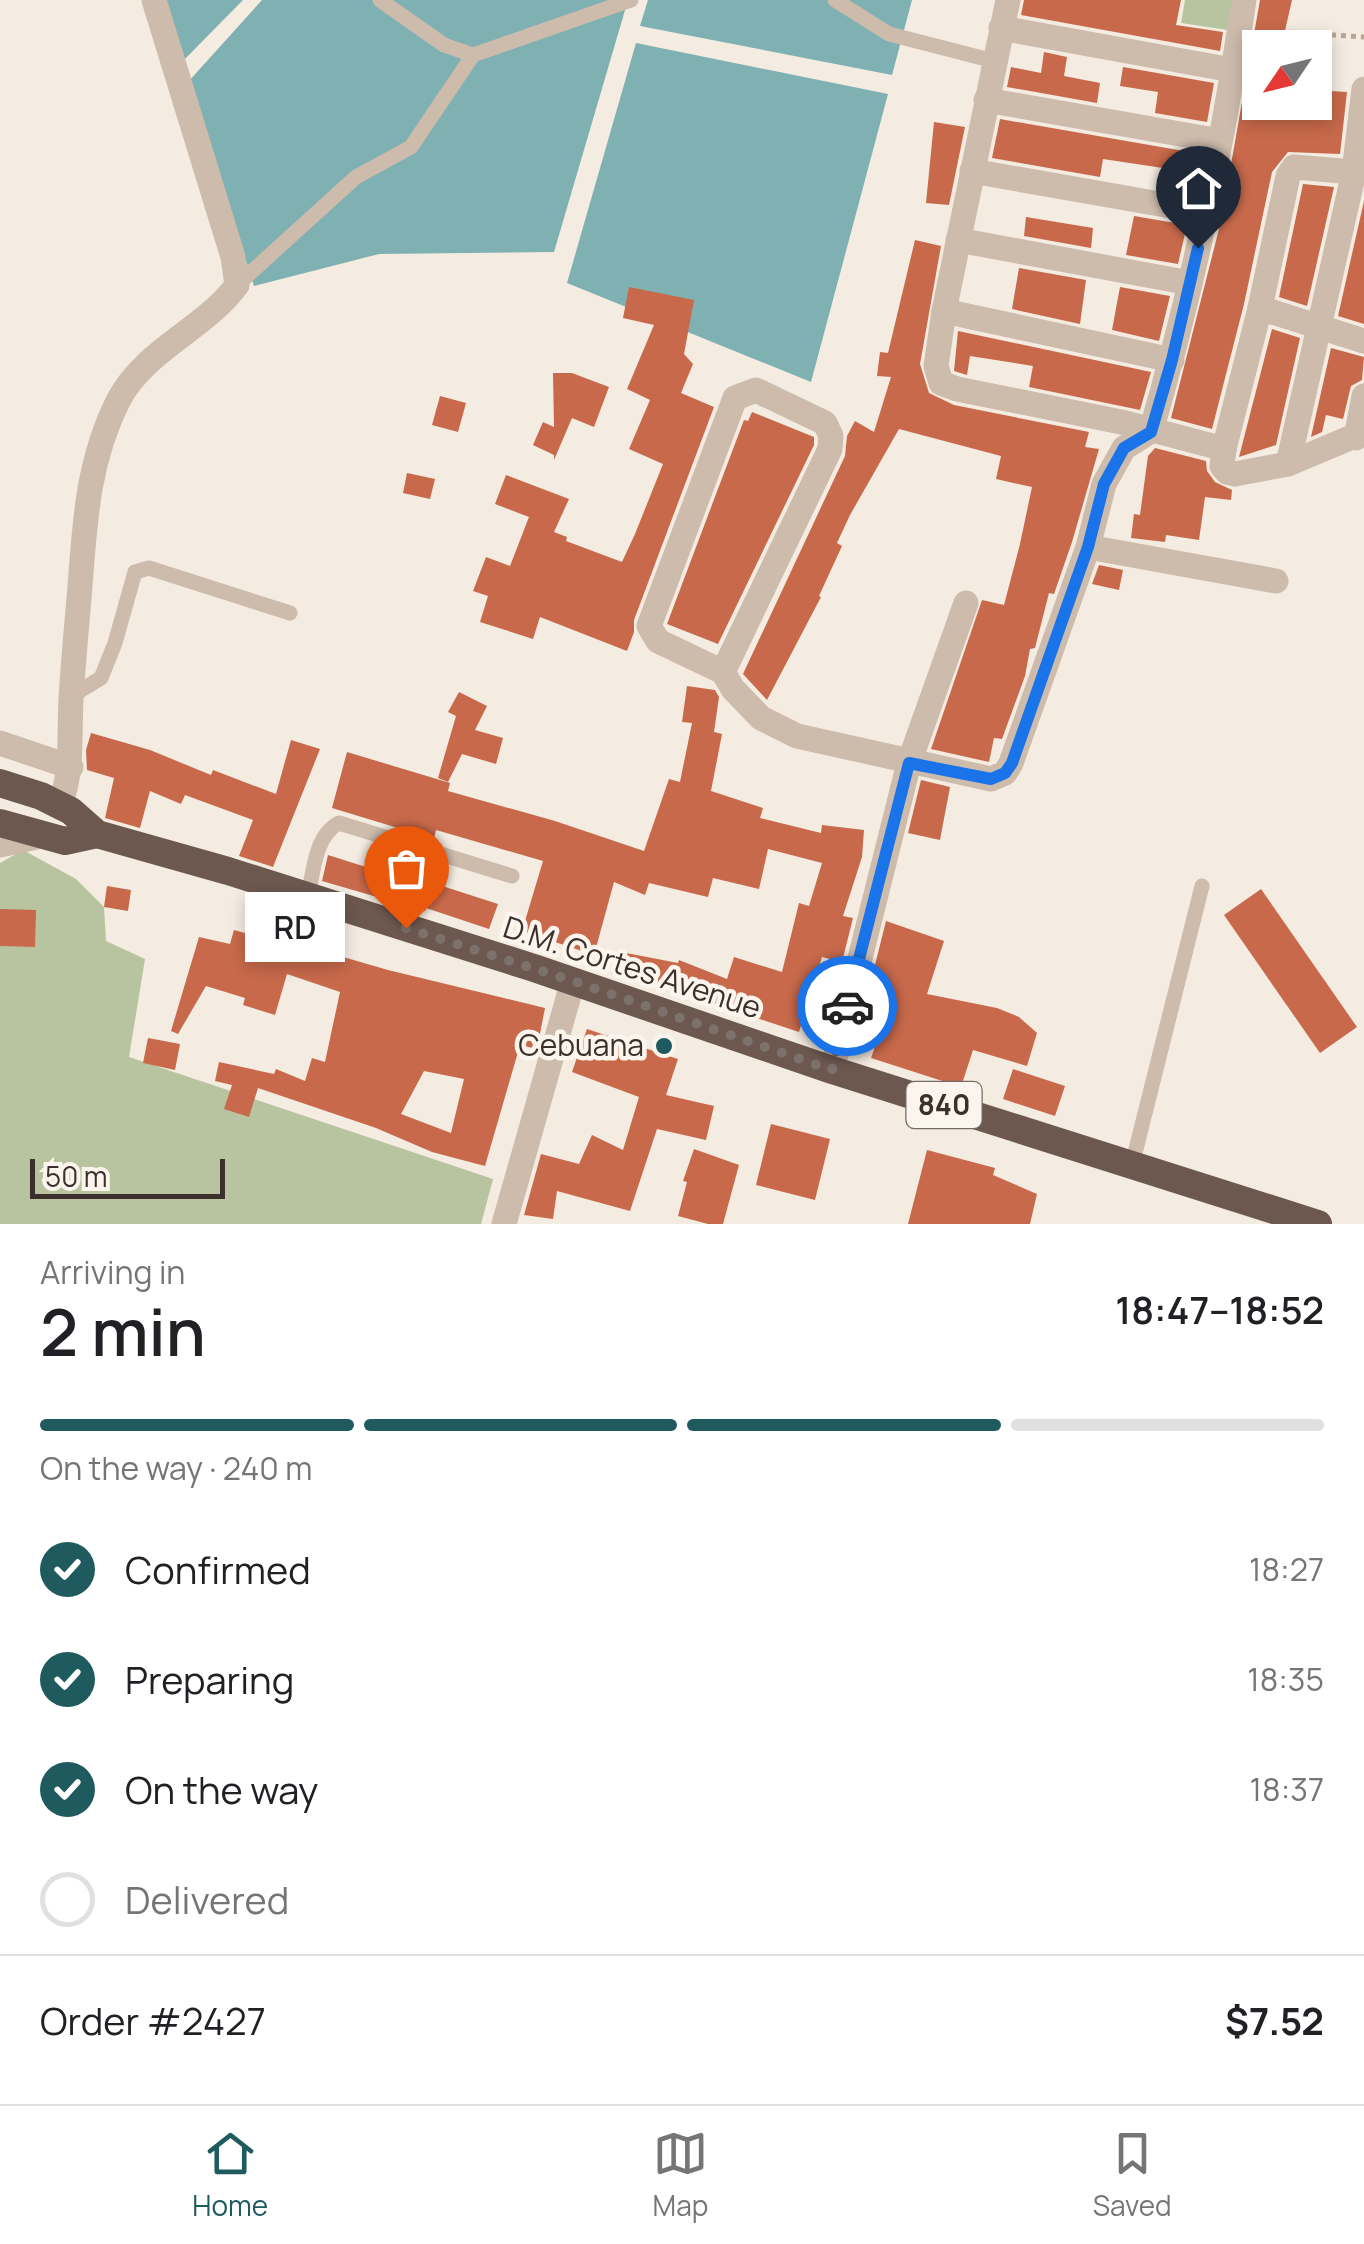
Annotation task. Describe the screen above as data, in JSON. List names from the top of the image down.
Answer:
{
  "streets": {
    "highway": ["D.M. Cortes Avenue", "840"]
  },
  "places": ["RD", "Cebuana"],
  "scale_bar": "50 m",
  "north": "bottom left",
  "page": {
    "bubble": "RD",
    "scale": "50 m",
    "heading": ["2 min", "Arriving in", "18:47–18:52"],
    "panel": ["Order #2427", "$7.52"],
    "bar": "On the way · 240 m",
    "list": [
      ["Confirmed", "18:27"],
      ["Preparing", "18:35"],
      ["On the way", "18:37"],
      "Delivered"
    ],
    "tabs": ["Home", "Map", "Saved"]
  }
}
